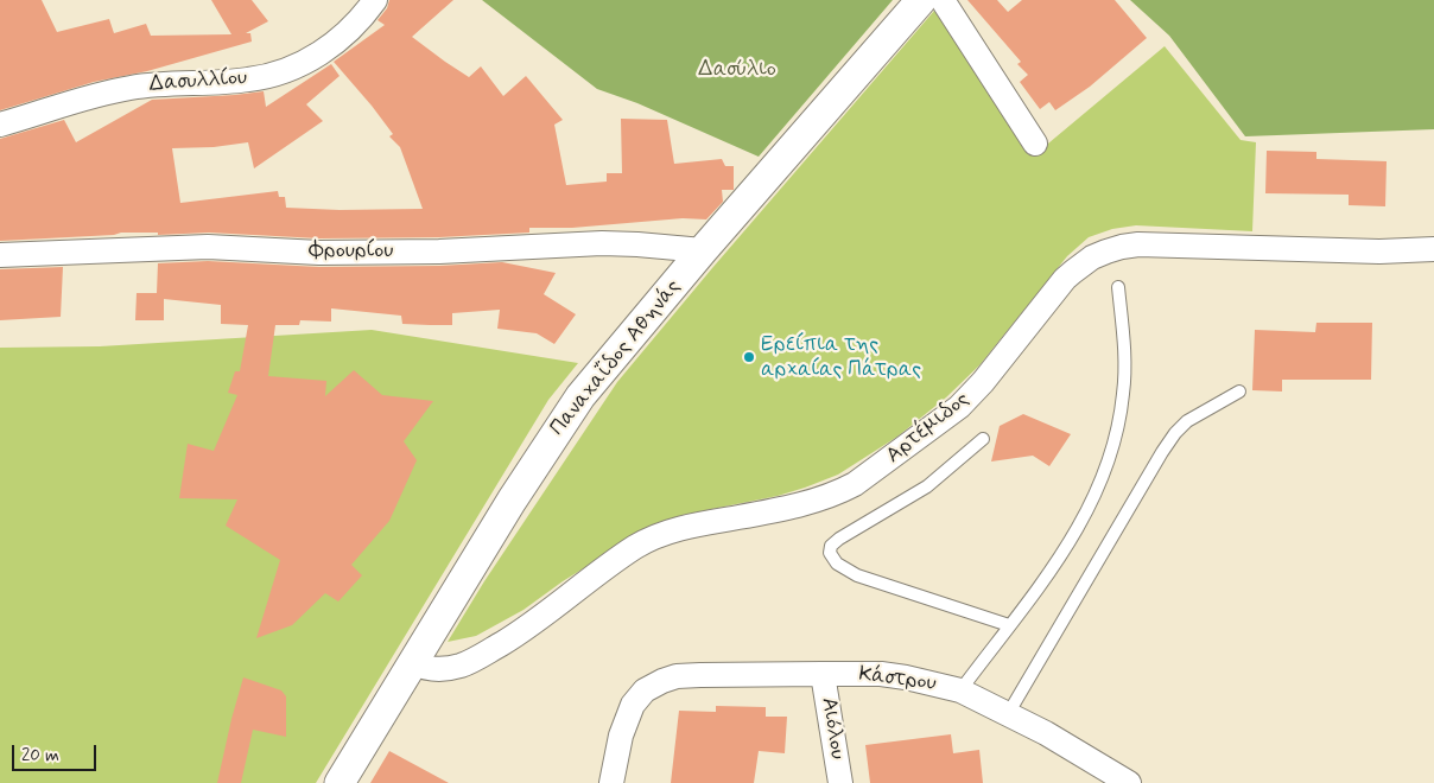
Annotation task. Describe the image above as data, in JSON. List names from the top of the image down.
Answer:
{
  "streets": {
    "street": [
      "Δασυλλίου",
      "Φρουρίου",
      "Παναχαΐδος Αθηνάς",
      "Αρτέμιδος",
      "Κάστρου",
      "Αιόλου"
    ]
  },
  "crossings": [
    ["Φρουρίου", "Παναχαΐδος Αθηνάς"],
    ["Παναχαΐδος Αθηνάς", "Αρτέμιδος"],
    ["Κάστρου", "Αιόλου"]
  ],
  "parks": ["Δασύλιο"],
  "places": ["Ερείπια της αρχαίας Πάτρας"],
  "scale_bar": "20 m"
}
